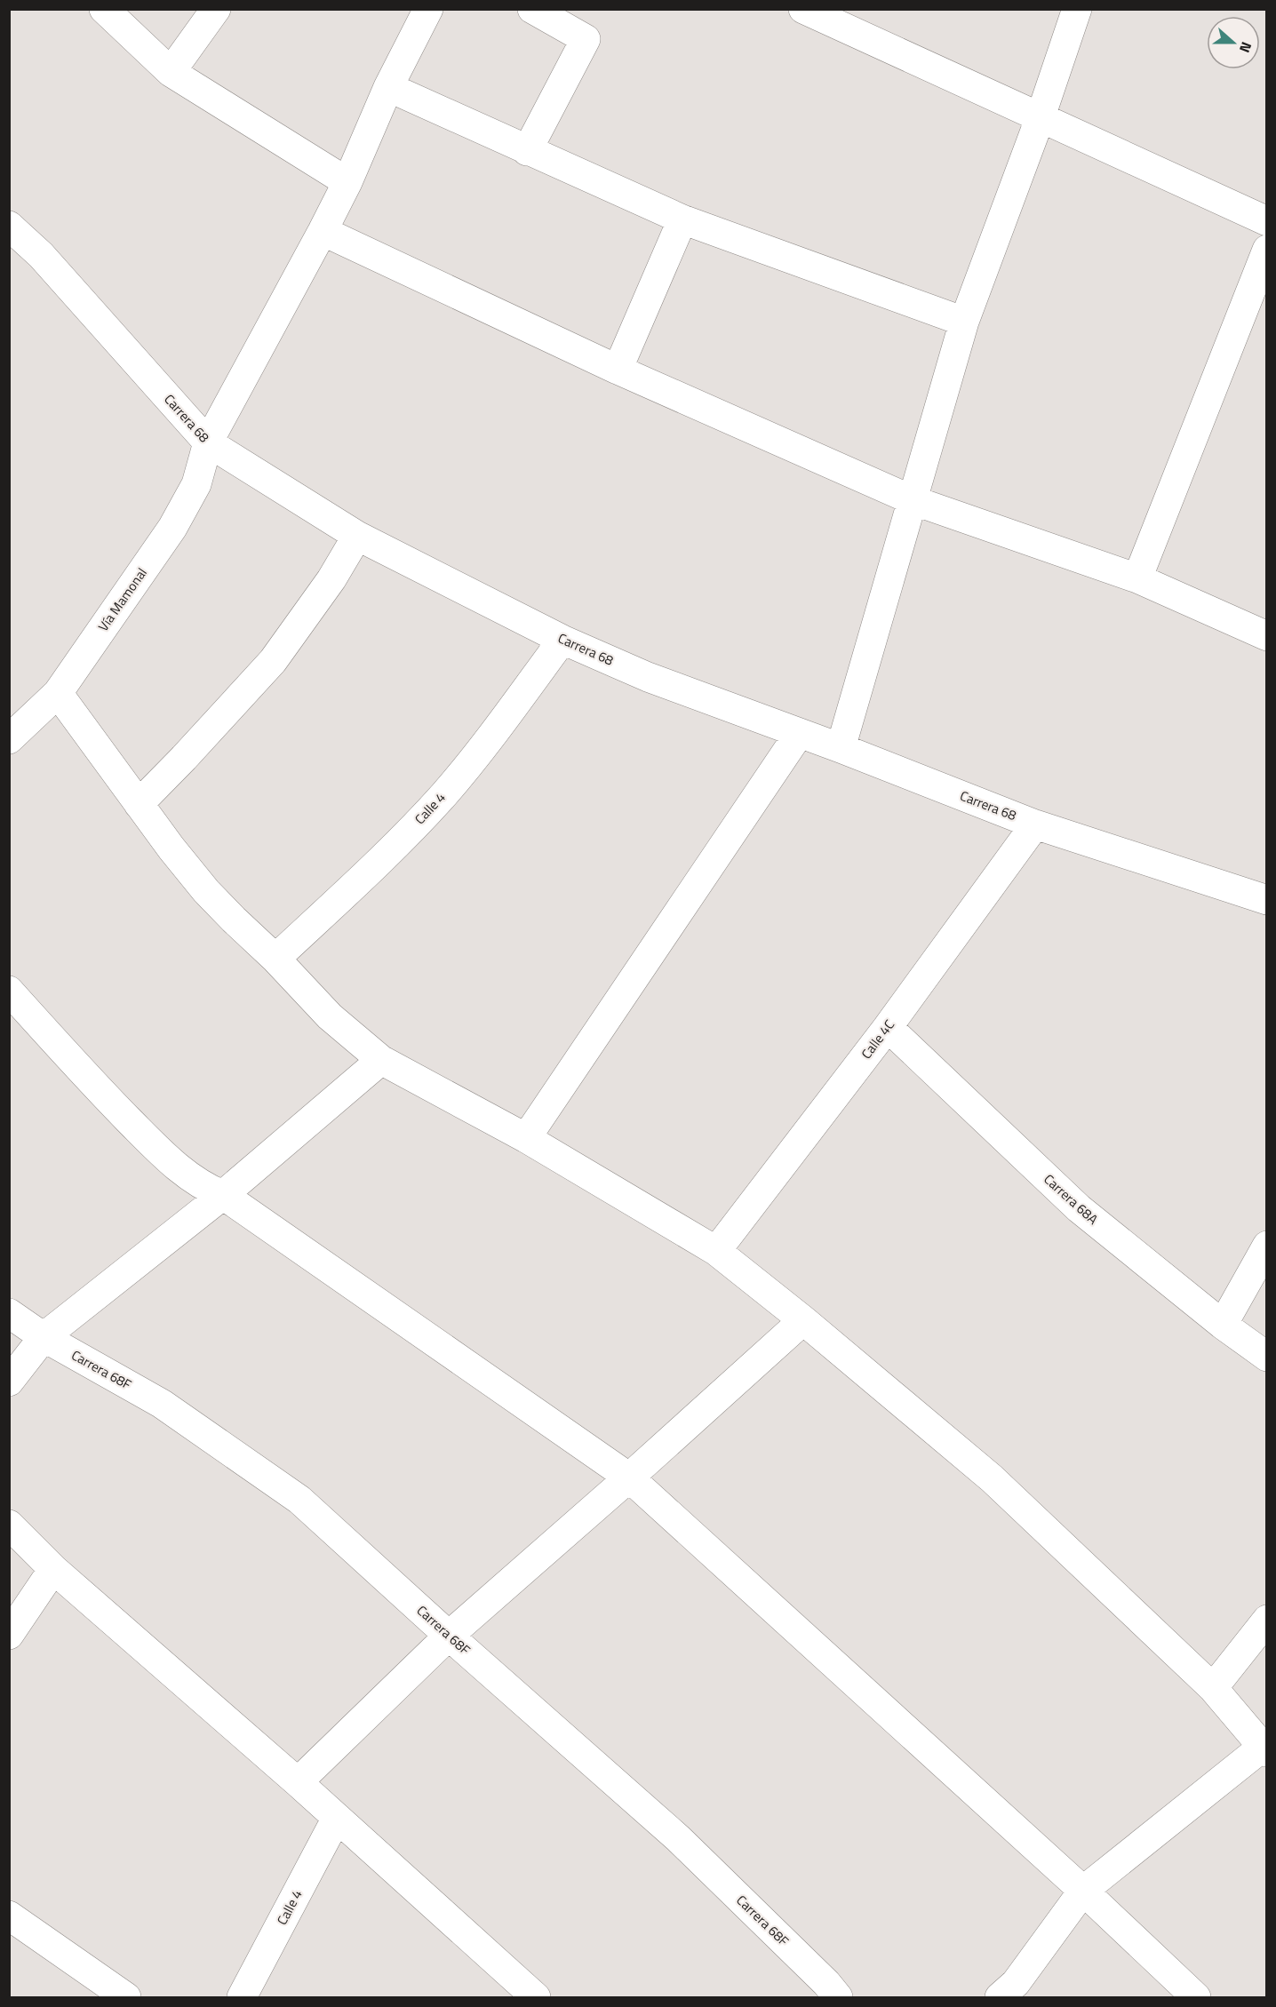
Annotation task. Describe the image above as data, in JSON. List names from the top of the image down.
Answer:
{
  "streets": {
    "street": [
      "Carrera 68",
      "Vía Mamonal",
      "Calle 4",
      "Calle 4C",
      "Carrera 68A",
      "Carrera 68F"
    ]
  },
  "crossings": [
    ["Carrera 68", "Vía Mamonal"],
    ["Carrera 68", "Calle 4"],
    ["Carrera 68", "Calle 4C"],
    ["Calle 4C", "Carrera 68A"]
  ],
  "north": "right"
}
